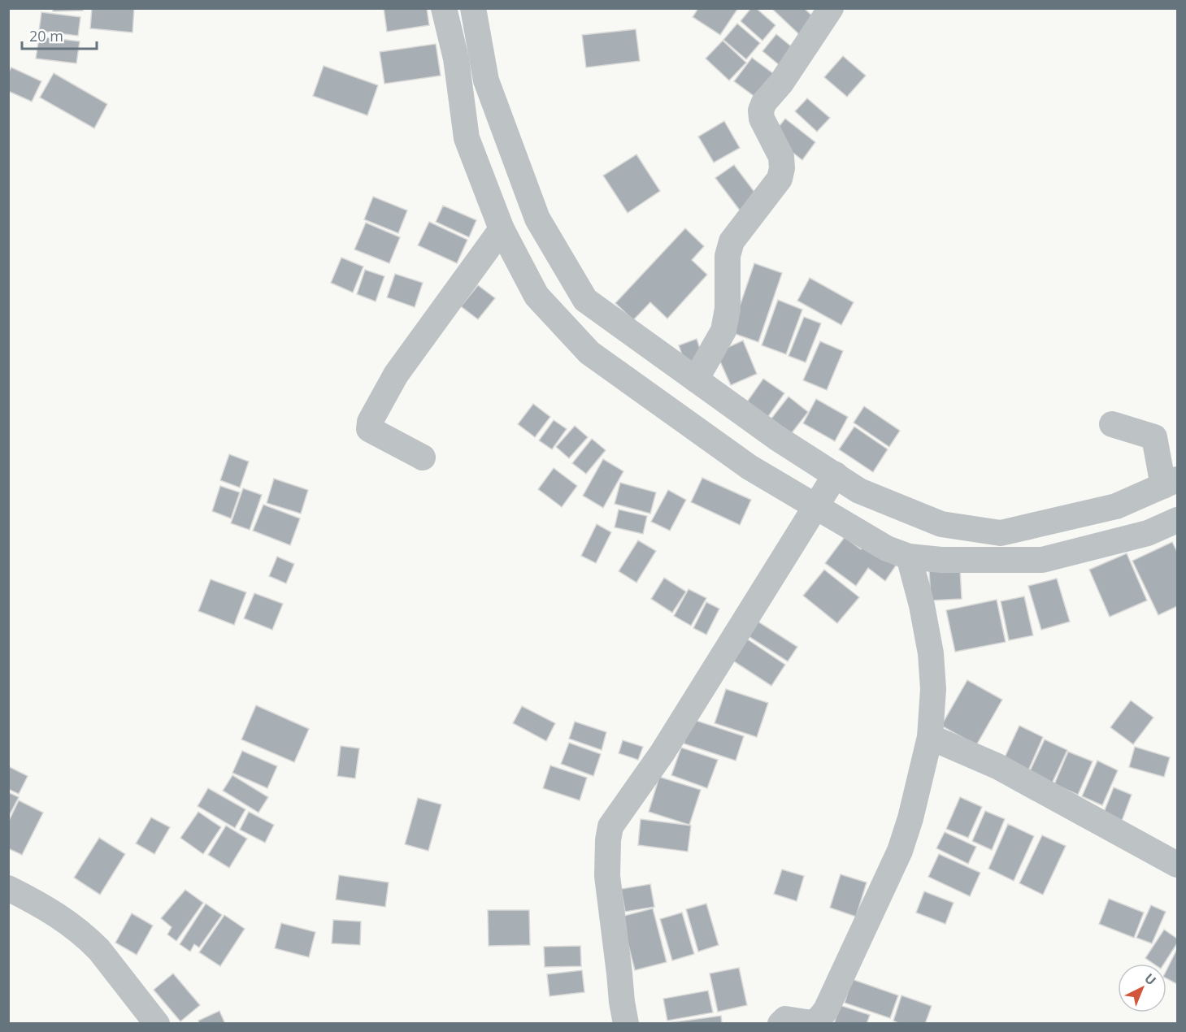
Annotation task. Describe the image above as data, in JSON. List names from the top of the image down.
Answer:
{
  "scale_bar": "20 m",
  "north": "top right"
}
